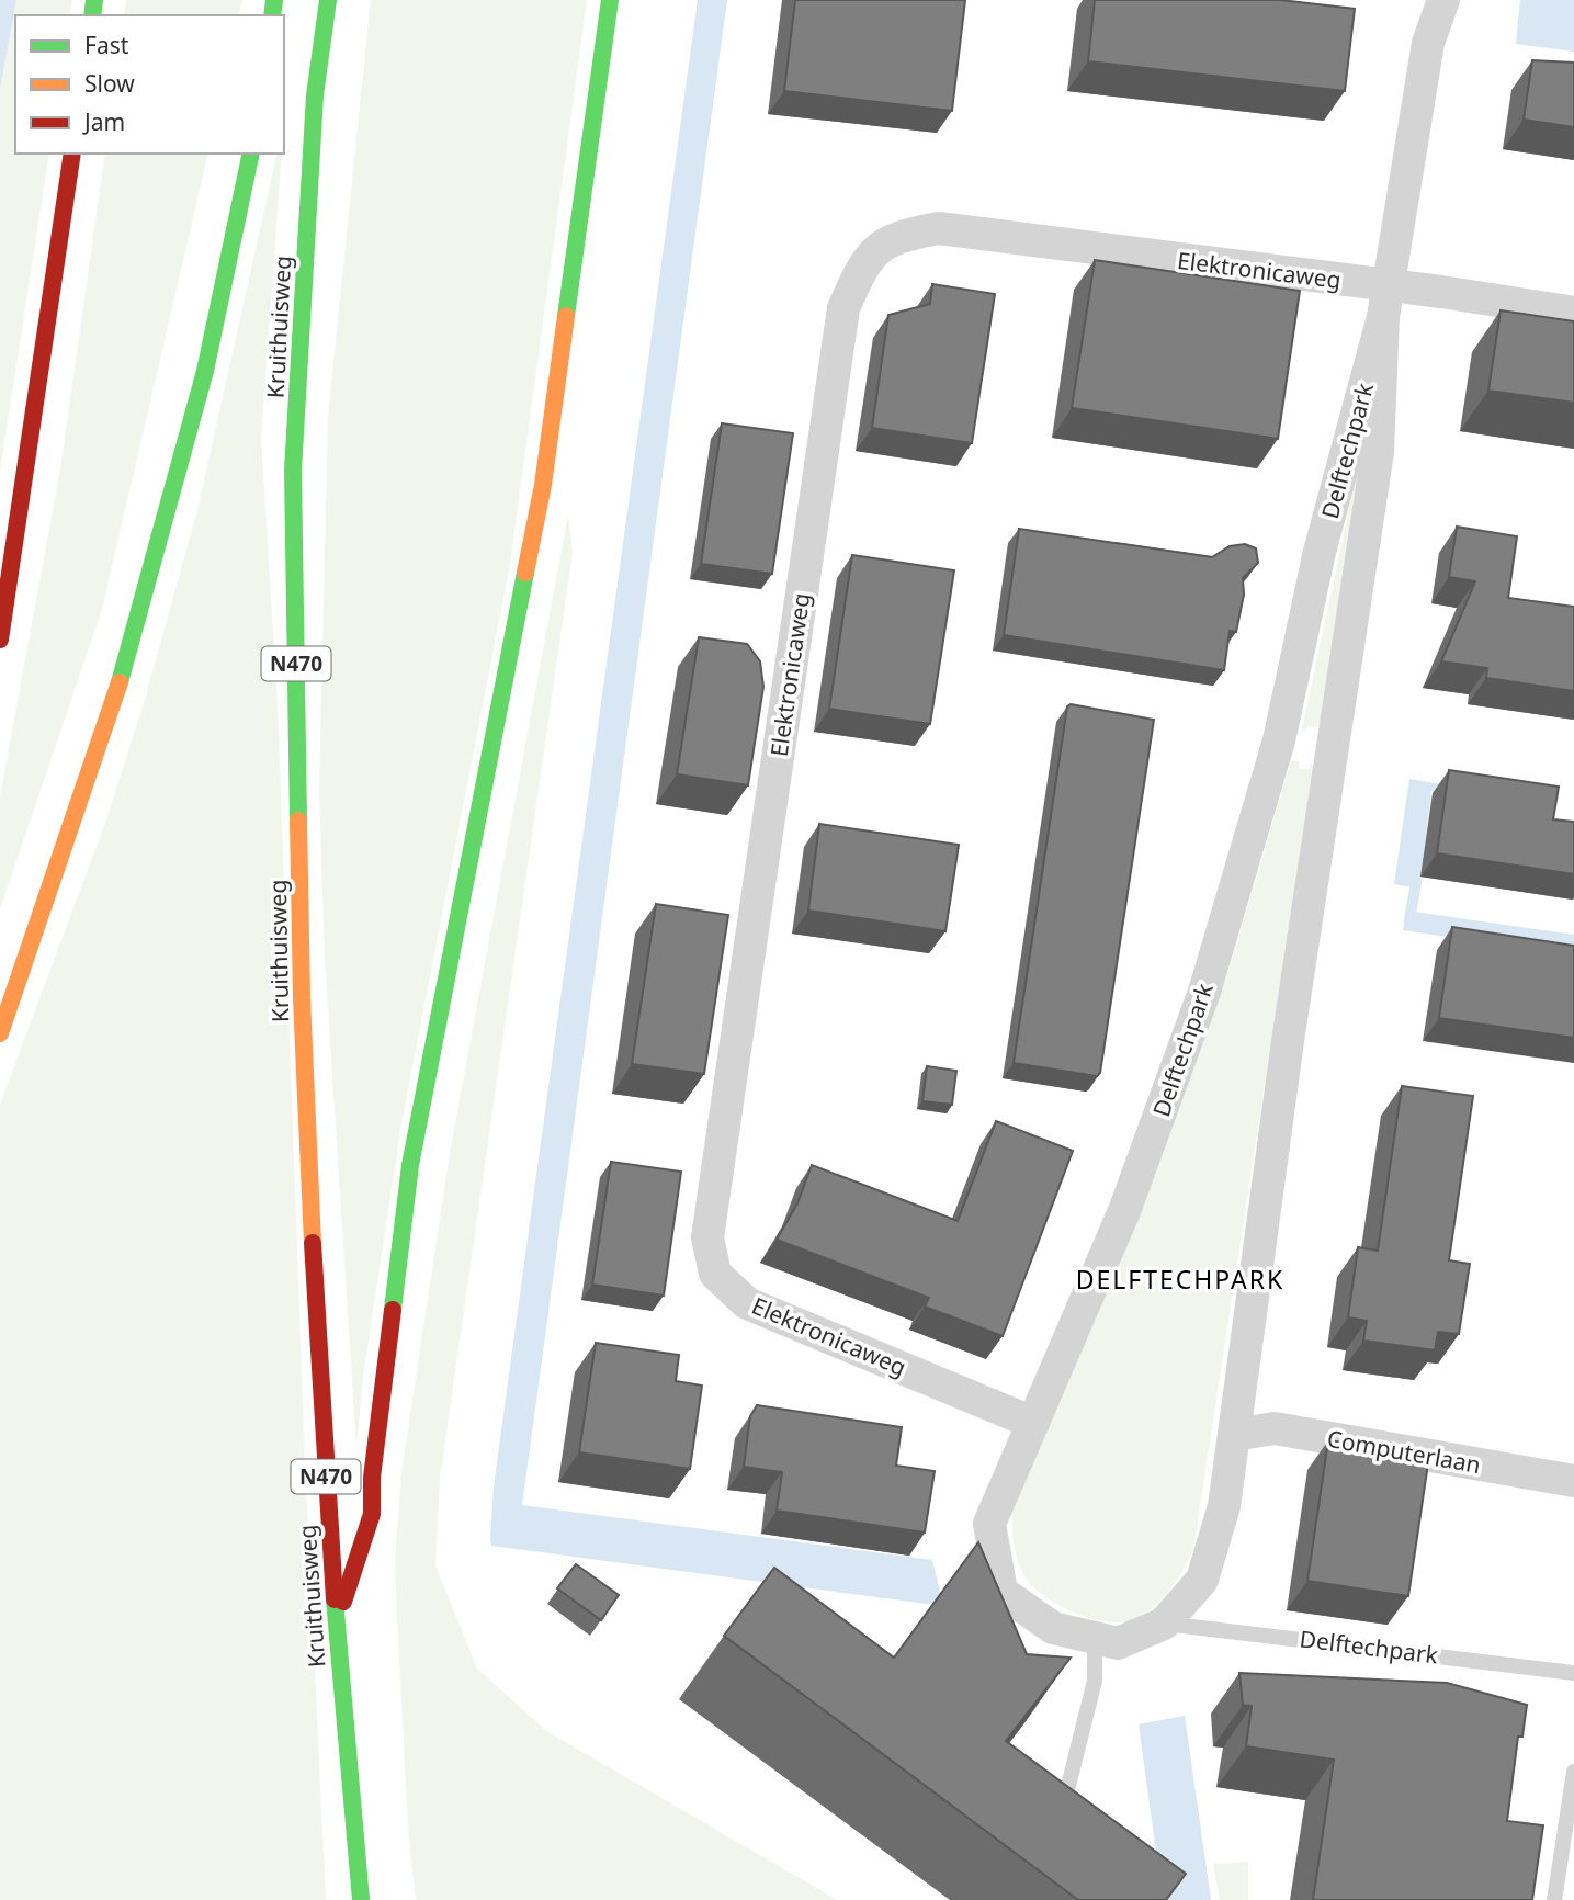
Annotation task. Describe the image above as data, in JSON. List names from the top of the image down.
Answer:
{
  "streets": {
    "highway": ["Kruithuisweg", "N470"],
    "street": ["Elektronicaweg", "Delftechpark", "Computerlaan"]
  },
  "crossings": [
    ["Elektronicaweg", "Delftechpark"],
    ["Kruithuisweg", "N470"],
    ["Delftechpark", "Computerlaan"]
  ],
  "districts": ["DELFTECHPARK"],
  "legend": ["Fast", "Slow", "Jam"]
}
